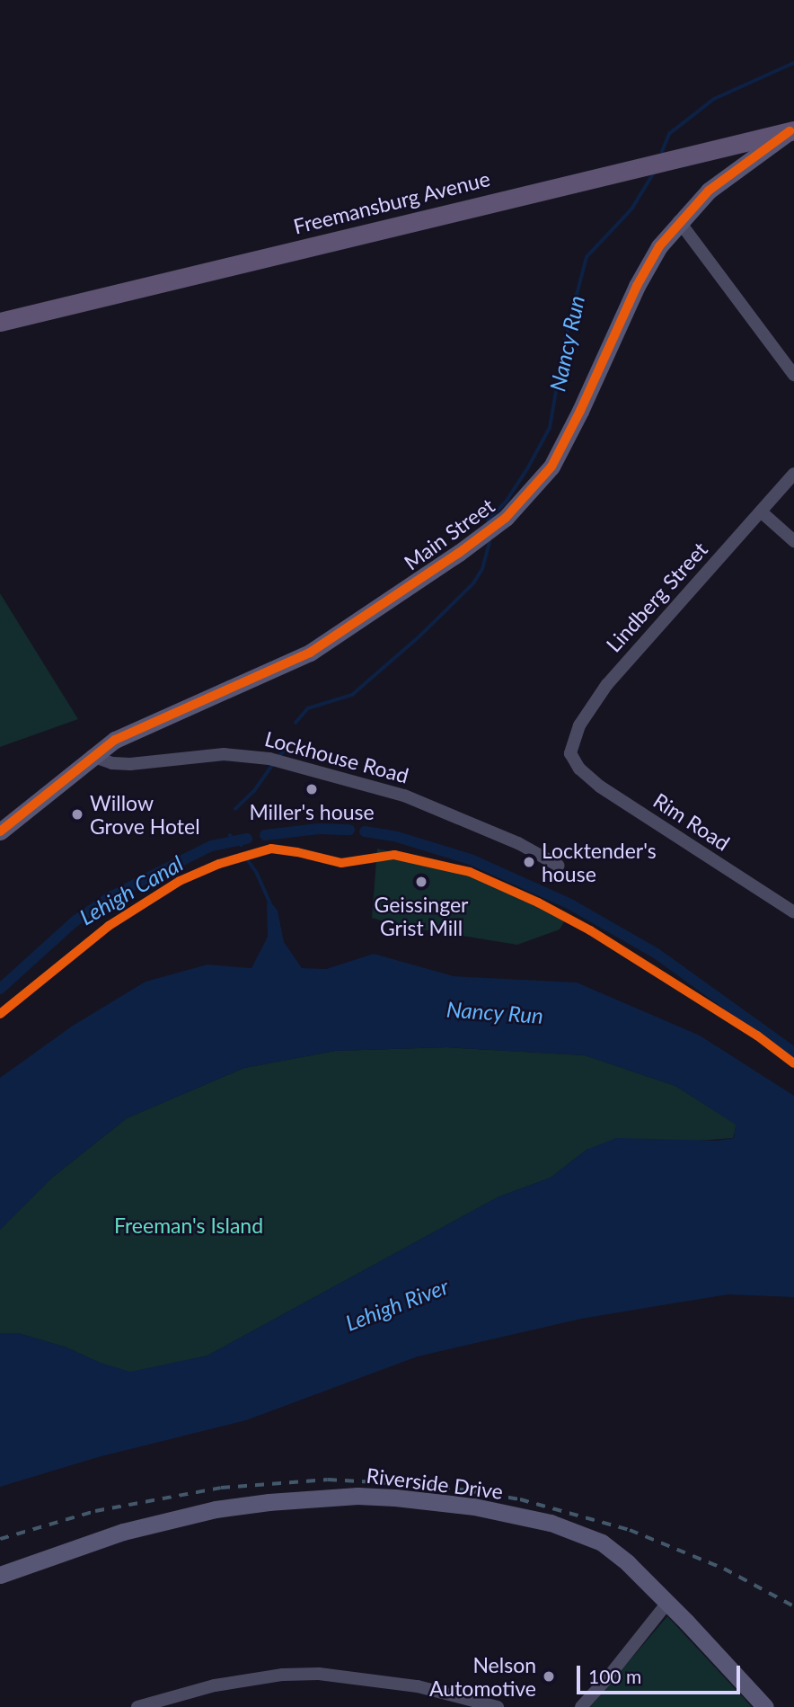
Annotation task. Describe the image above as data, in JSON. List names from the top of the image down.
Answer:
{
  "streets": {
    "main road": ["Freemansburg Avenue"],
    "street": [
      "Main Street",
      "Lindberg Street",
      "Lockhouse Road",
      "Rim Road",
      "Riverside Drive"
    ]
  },
  "crossings": [
    ["Freemansburg Avenue", "Main Street"],
    ["Main Street", "Lockhouse Road"],
    ["Lindberg Street", "Rim Road"]
  ],
  "water": ["Nancy Run", "Lehigh Canal", "Lehigh River"],
  "parks": ["Freeman's Island"],
  "places": [
    "Miller's house",
    "Willow Grove Hotel",
    "Locktender's house",
    "Geissinger Grist Mill",
    "Nelson Automotive"
  ],
  "scale_bar": "100 m"
}
